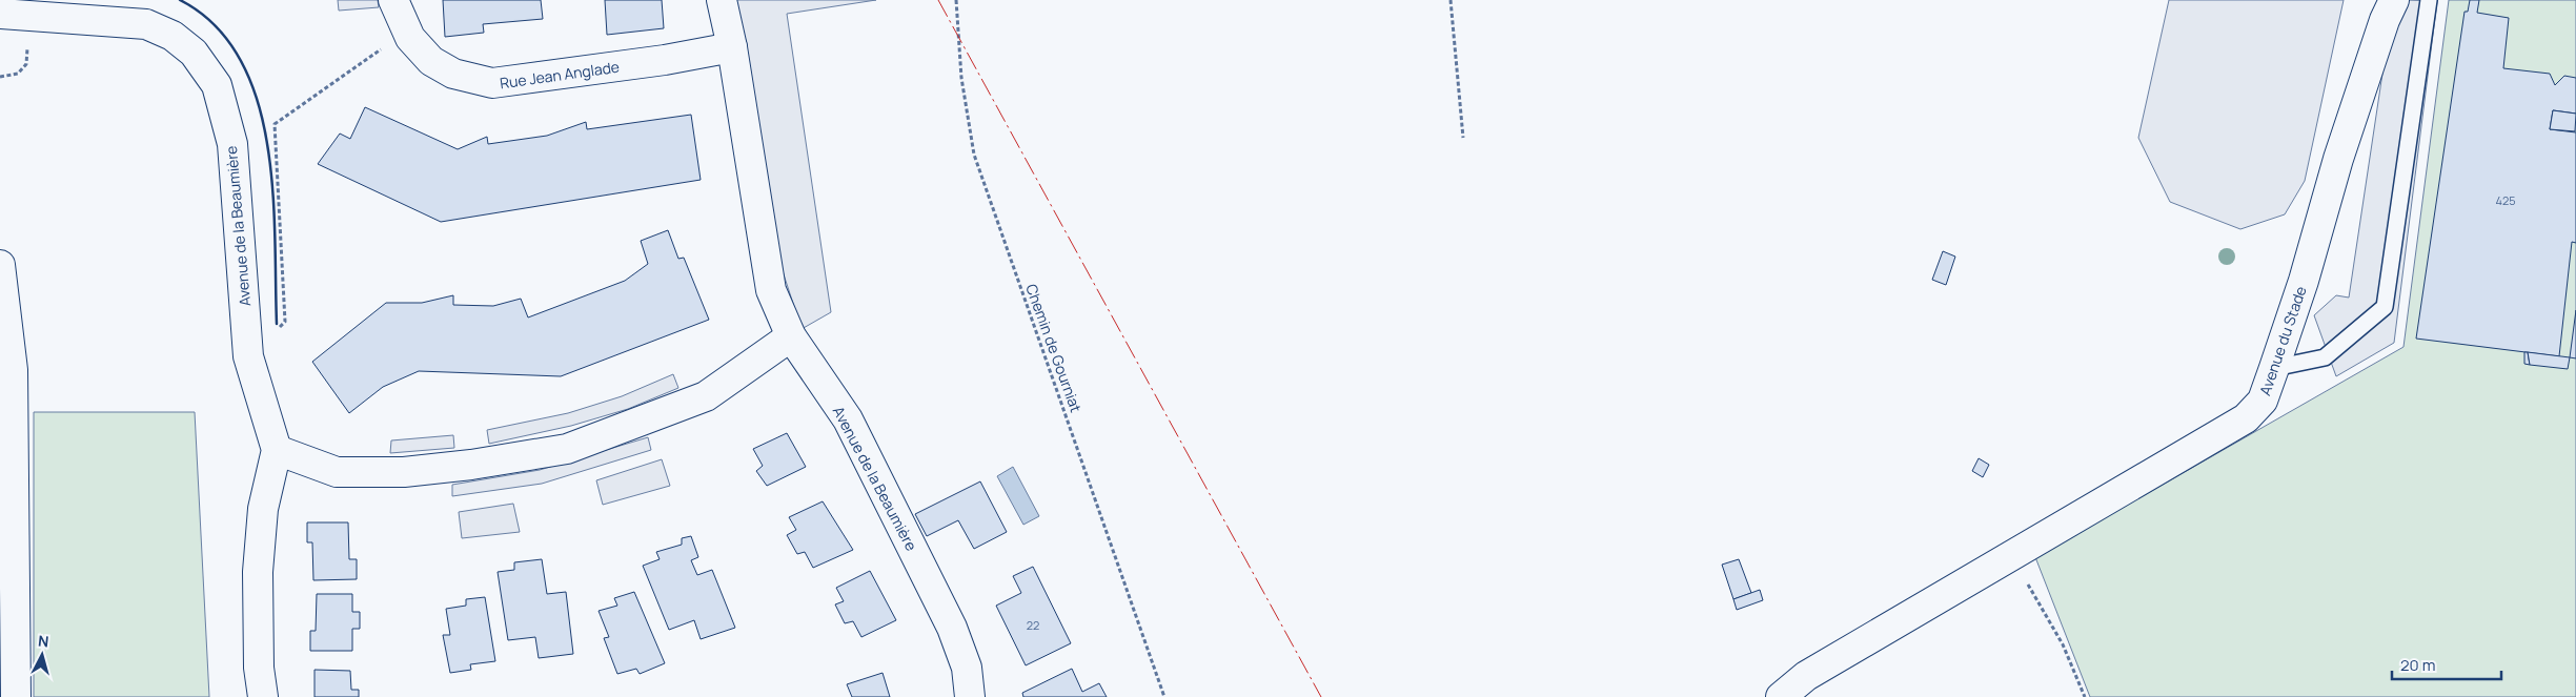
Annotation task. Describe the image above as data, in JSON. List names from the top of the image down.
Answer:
{
  "streets": {
    "street": ["Rue Jean Anglade", "Avenue de la Beaumière", "Avenue du Stade"],
    "path": ["Chemin de Gourniat"]
  },
  "house_numbers": ["425", "22"],
  "scale_bar": "20 m",
  "north": "top"
}
